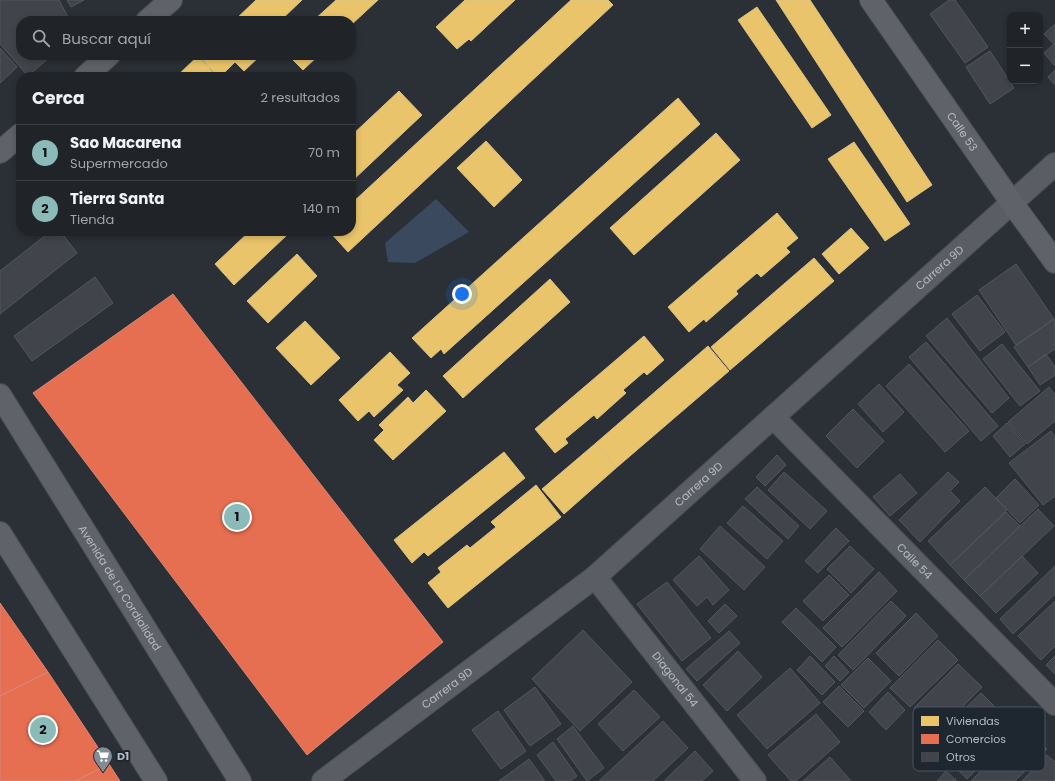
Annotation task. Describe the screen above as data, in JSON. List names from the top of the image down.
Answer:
{
  "streets": {
    "main road": ["Calle 53", "Avenida de La Cordialidad"],
    "street": ["Carrera 9D", "Calle 54", "Diagonal 54"]
  },
  "crossings": [
    ["Calle 53", "Carrera 9D"],
    ["Carrera 9D", "Calle 54"],
    ["Carrera 9D", "Diagonal 54"]
  ],
  "places": {
    "supermarket": ["D1"]
  },
  "legend": ["Viviendas", "Comercios", "Otros"],
  "page": {
    "map_buttons": ["+", "−"],
    "search": "Buscar aquí",
    "heading": ["Cerca", "2 resultados"],
    "list": [
      {
        "mark": "1",
        "name": "Sao Macarena",
        "note": "Supermercado",
        "value": "70 m"
      },
      {
        "mark": "2",
        "name": "Tierra Santa",
        "note": "Tienda",
        "value": "140 m"
      }
    ],
    "pins": ["1", "2"]
  }
}
